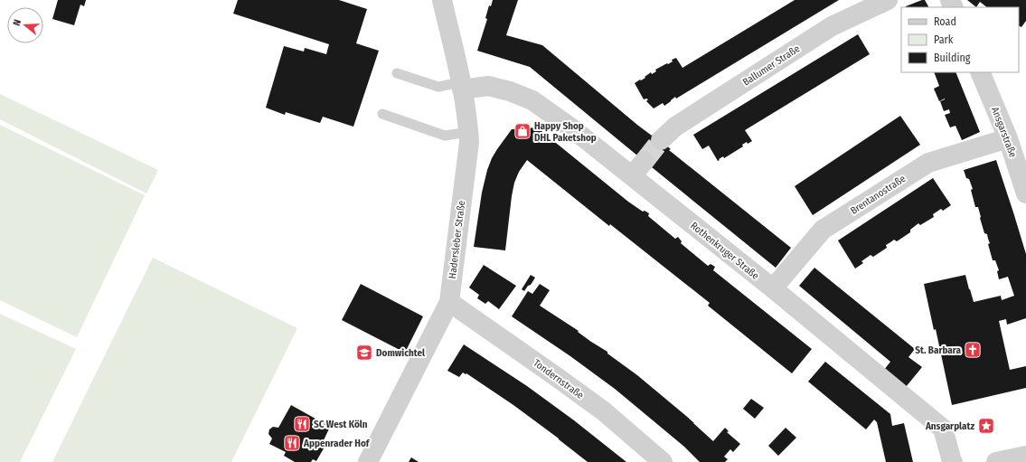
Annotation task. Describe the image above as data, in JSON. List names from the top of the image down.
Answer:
{
  "streets": {
    "street": [
      "Ballumer Straße",
      "Ansgarstraße",
      "Brentanostraße",
      "Hadersleber Straße",
      "Rothenkruger Straße",
      "Tondernstraße"
    ]
  },
  "crossings": [
    ["Ansgarstraße", "Brentanostraße"],
    ["Brentanostraße", "Rothenkruger Straße"],
    ["Hadersleber Straße", "Rothenkruger Straße"],
    ["Hadersleber Straße", "Tondernstraße"]
  ],
  "places": {
    "shop": ["Happy Shop DHL Paketshop"],
    "church": ["St. Barbara"],
    "school or university": ["Domwichtel"],
    "restaurant": ["SC West Köln", "Appenrader Hof"],
    "place": ["Ansgarplatz"]
  },
  "legend": ["Road", "Park", "Building"],
  "north": "left"
}
